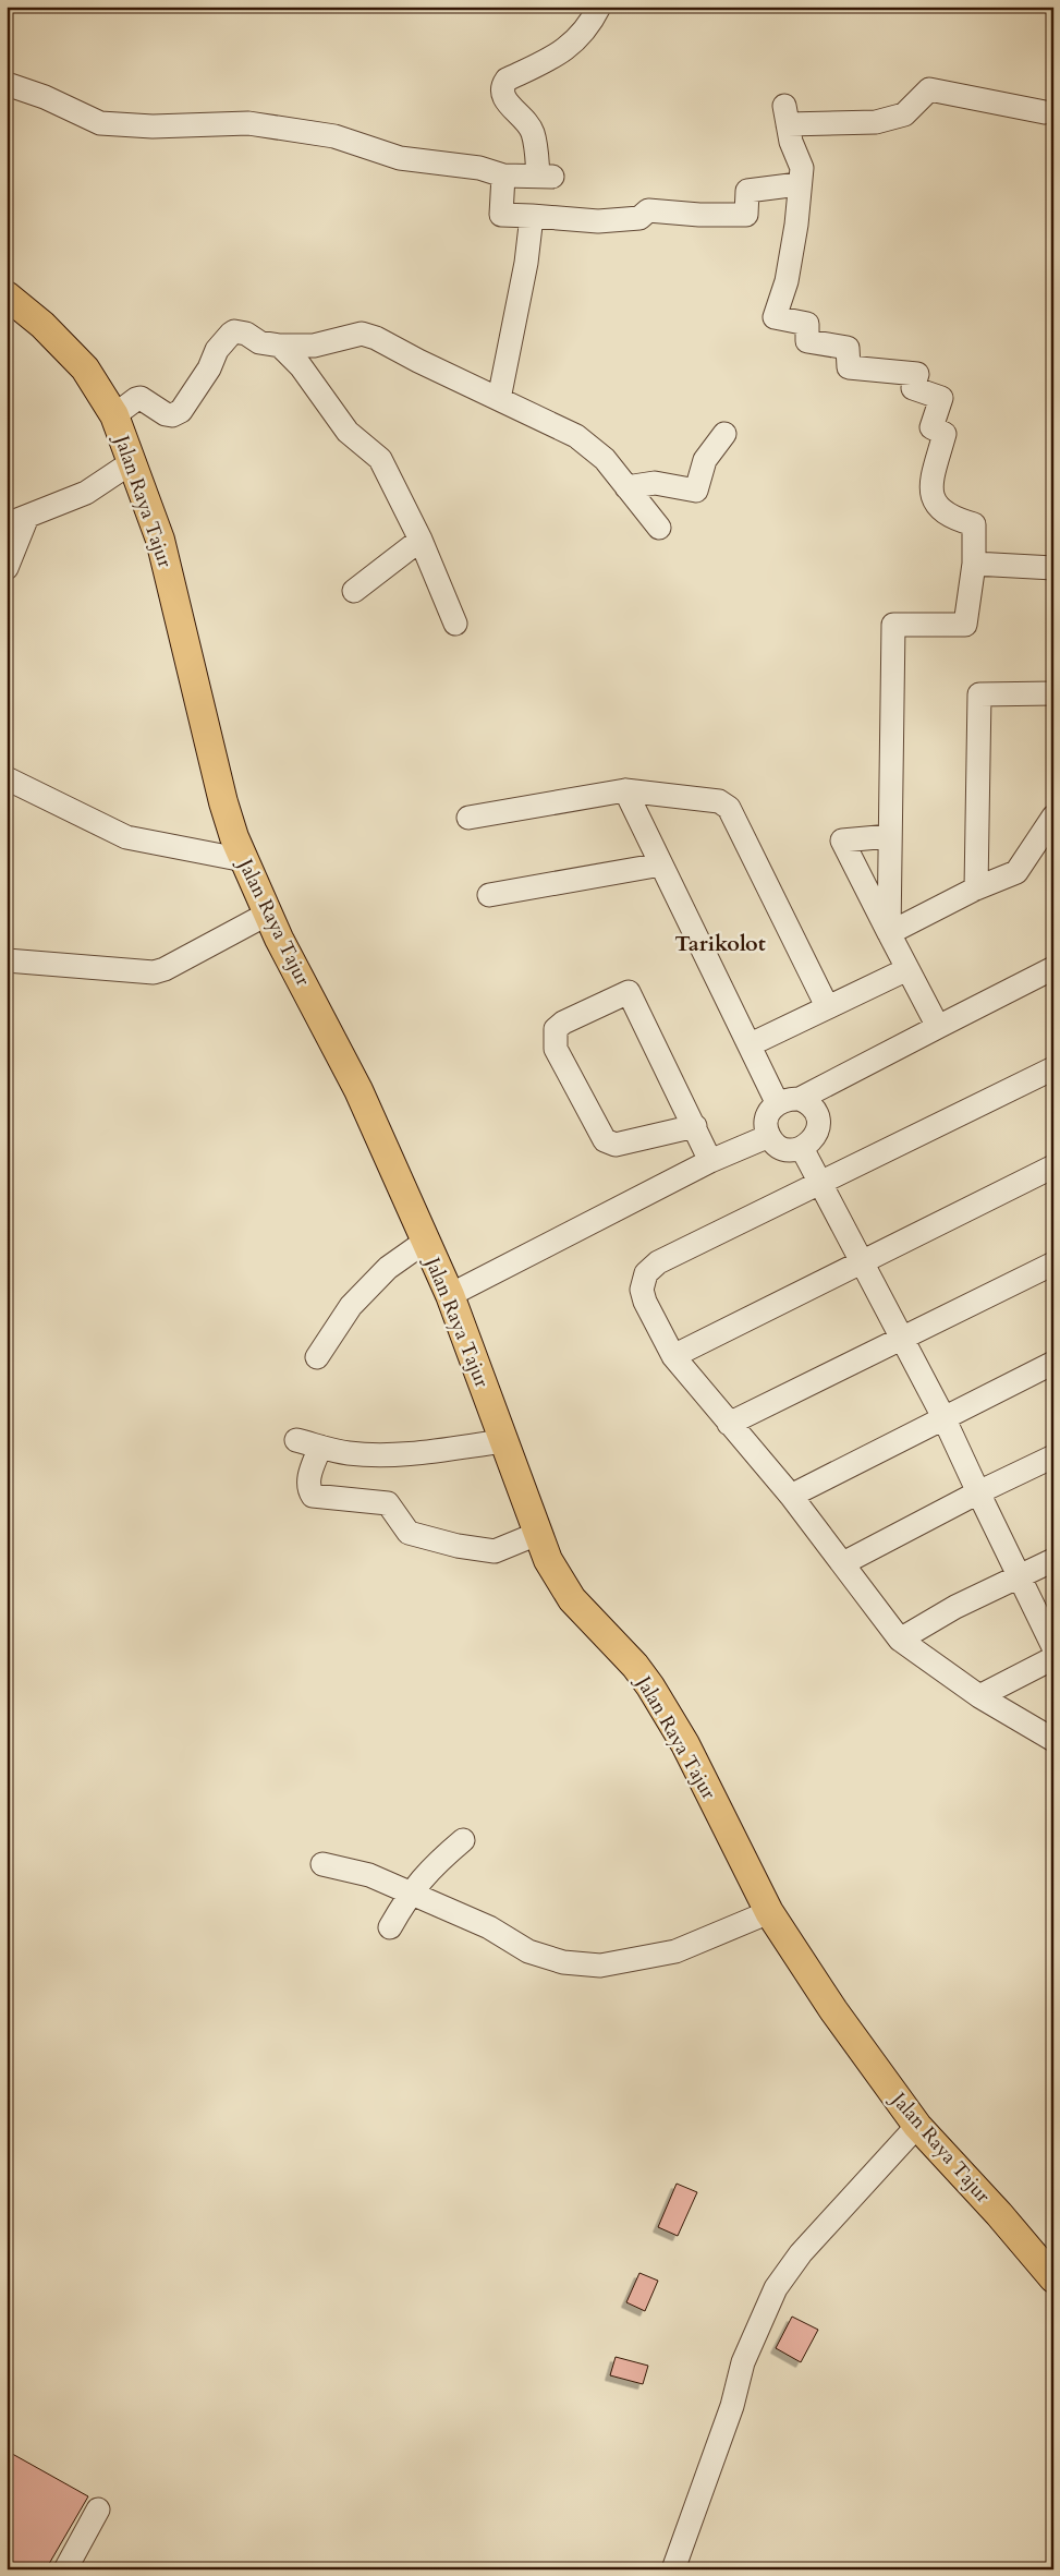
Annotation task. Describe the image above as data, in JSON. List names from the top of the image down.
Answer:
{
  "streets": {
    "main road": ["Jalan Raya Tajur"]
  },
  "districts": ["Tarikolot"]
}
